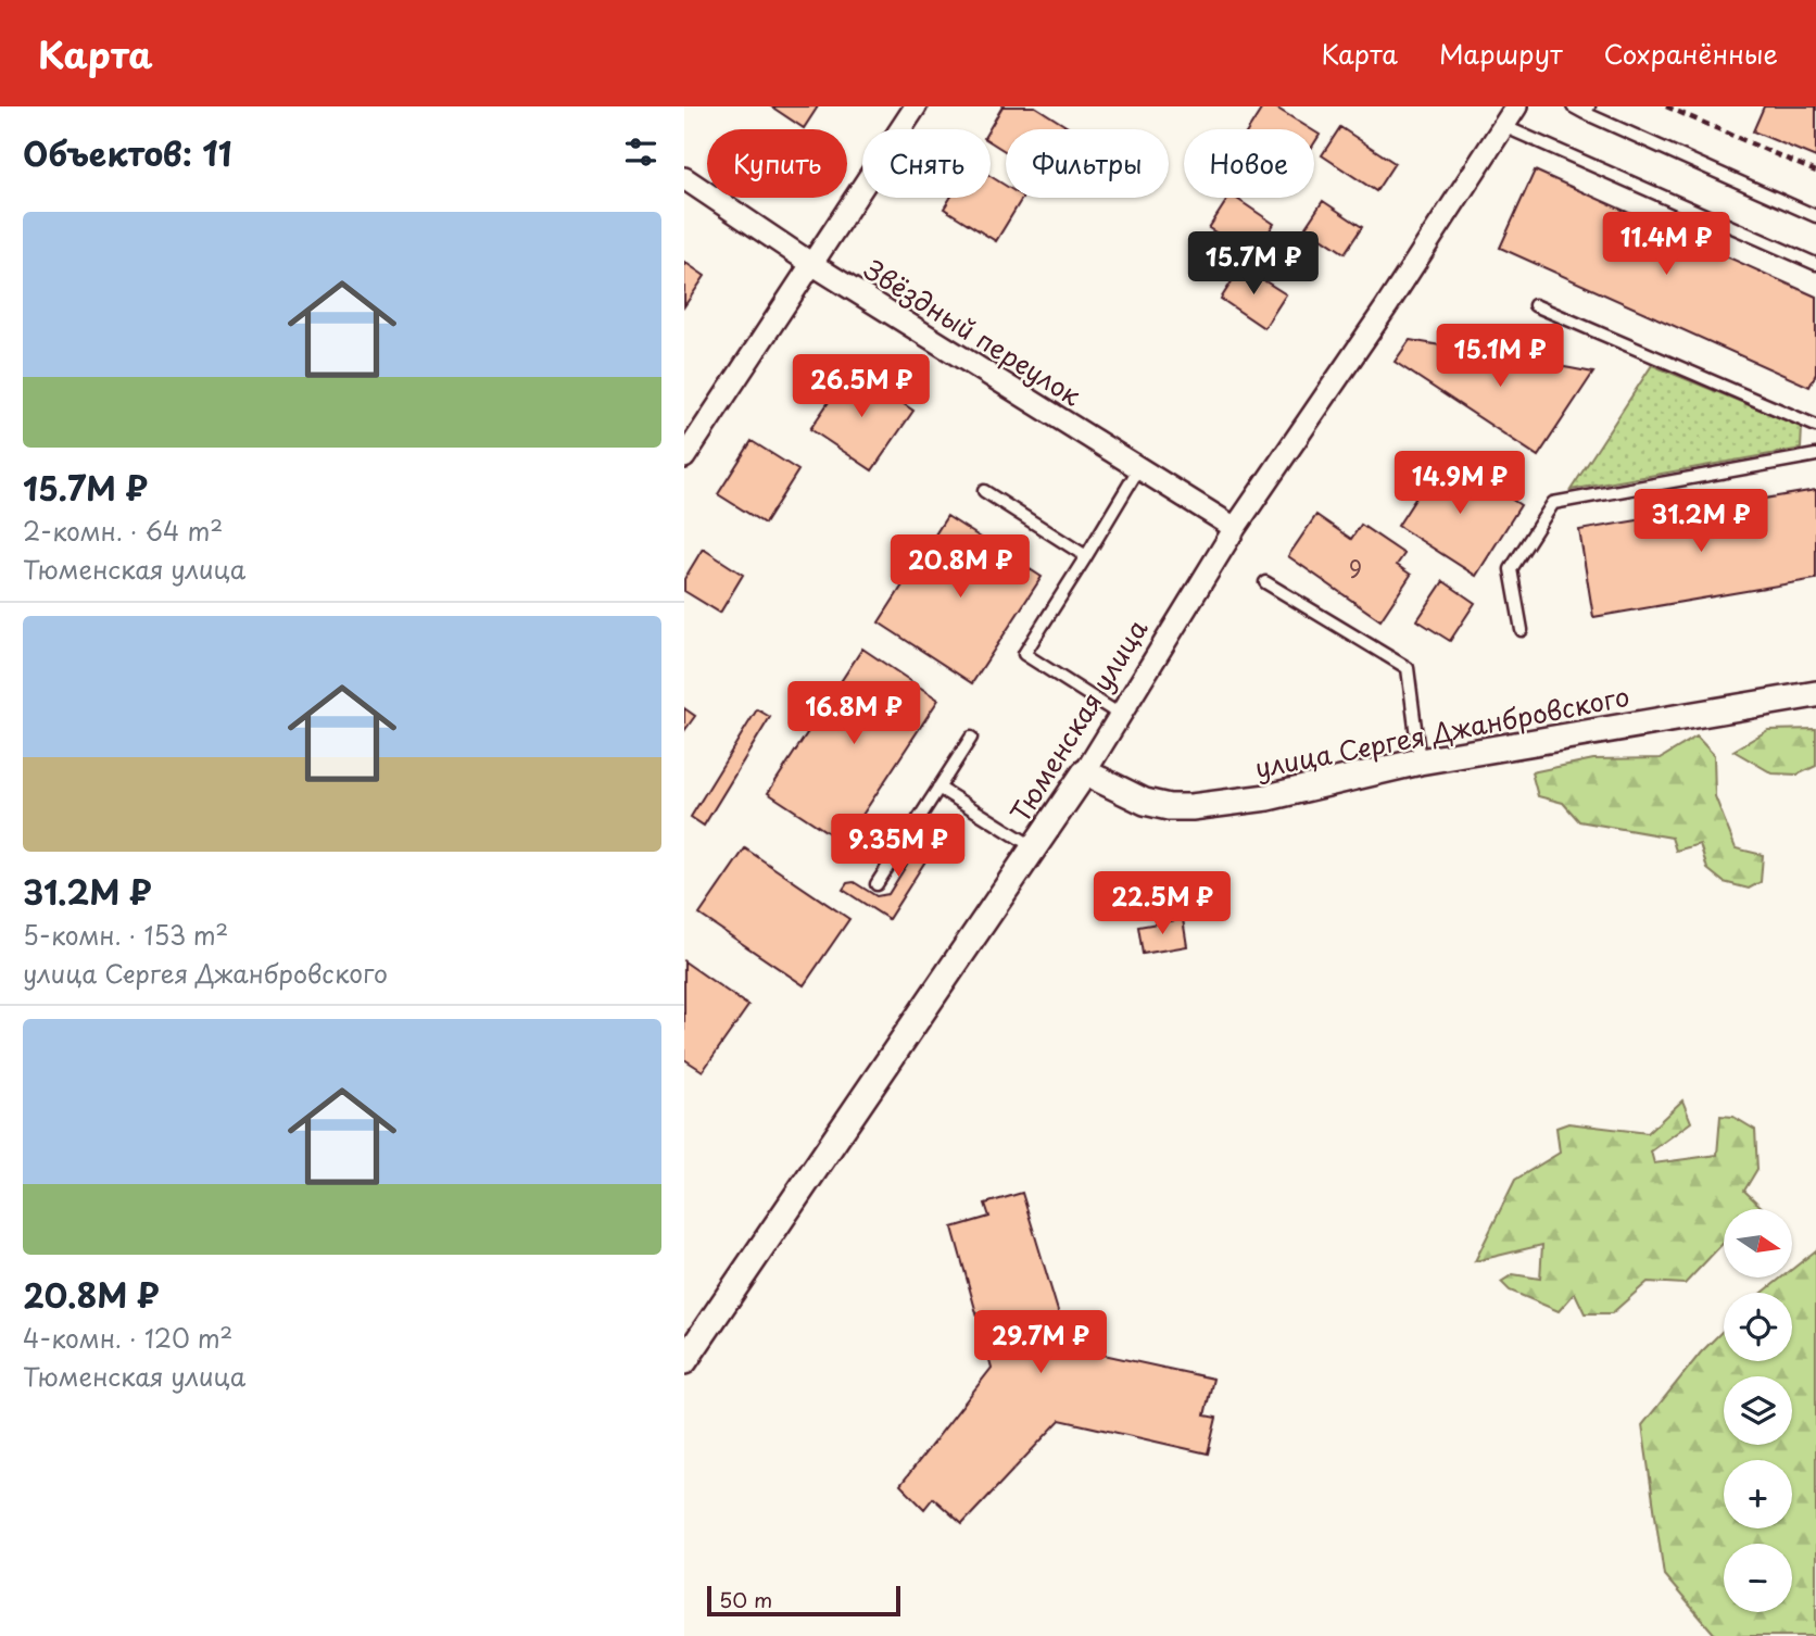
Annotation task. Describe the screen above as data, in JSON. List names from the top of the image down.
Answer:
{
  "streets": {
    "street": ["Звёздный переулок", "Тюменская улица", "улица Сергея Джанбровского"]
  },
  "crossings": [
    ["Звёздный переулок", "Тюменская улица"],
    ["Тюменская улица", "улица Сергея Джанбровского"]
  ],
  "house_numbers": ["9"],
  "scale_bar": "50 m",
  "north": "right",
  "page": {
    "header": "Карта",
    "nav": ["Карта", "Маршрут", "Сохранённые"],
    "heading": "Объектов: 11",
    "chip": [
      "Купить",
      "Снять",
      "Фильтры",
      "Новое"
    ],
    "list": [
      {
        "name": "15.7M ₽",
        "note": "2-комн. · 64 m² · Тюменская улица"
      },
      {
        "name": "31.2M ₽",
        "note": "5-комн. · 153 m² · улица Сергея Джанбровского"
      },
      {
        "name": "20.8M ₽",
        "note": "4-комн. · 120 m² · Тюменская улица"
      }
    ],
    "price": [
      "11.4M ₽",
      "15.7M ₽",
      "15.1M ₽",
      "26.5M ₽",
      "14.9M ₽",
      "31.2M ₽",
      "20.8M ₽",
      "16.8M ₽",
      "9.35M ₽",
      "22.5M ₽",
      "29.7M ₽"
    ],
    "map_buttons": ["+", "−"],
    "scale": "50 m"
  }
}
